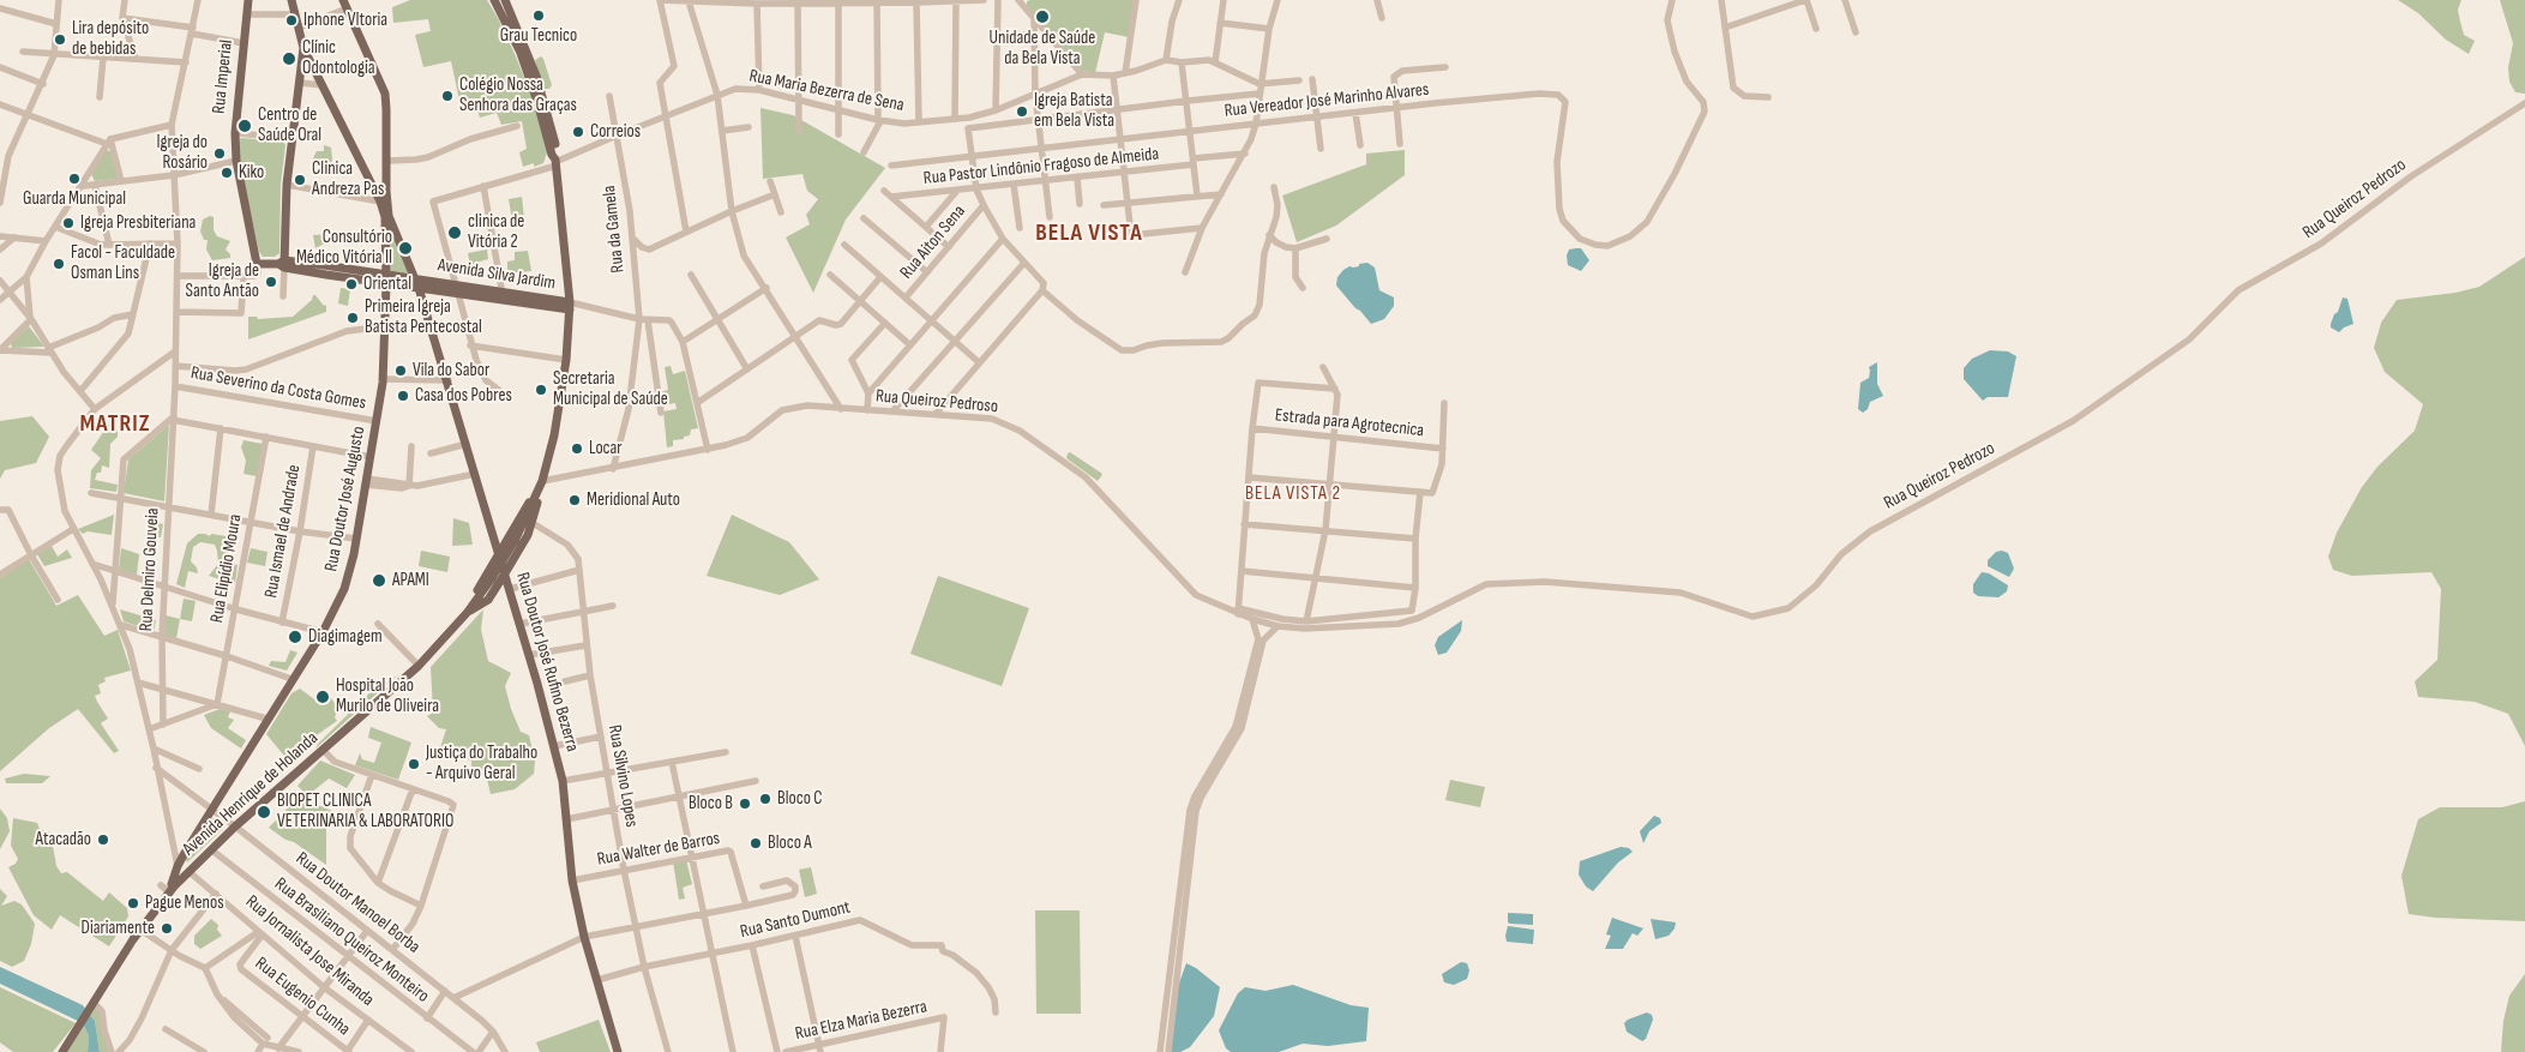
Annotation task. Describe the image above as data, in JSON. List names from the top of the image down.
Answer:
{
  "streets": {
    "main road": [
      "Rua Imperial",
      "Avenida Silva Jardim",
      "Rua Doutor José Augusto",
      "Rua Doutor José Rufino Bezerra",
      "Avenida Henrique de Holanda"
    ],
    "street": [
      "Rua Maria Bezerra de Sena",
      "Rua Vereador José Marinho Alvares",
      "Rua Pastor Lindônio Fragoso de Almeida",
      "Rua Queiroz Pedrozo",
      "Rua da Gamela",
      "Rua Aiton Sena",
      "Rua Severino da Costa Gomes",
      "Rua Queiroz Pedroso",
      "Estrada para Agrotecnica",
      "Rua Ismael de Andrade",
      "Rua Elipídio Moura",
      "Rua Delmiro Gouveia",
      "Rua Silvino Lopes",
      "Rua Walter de Barros",
      "Rua Doutor Manoel Borba",
      "Rua Santo Dumont",
      "Rua Brasiliano Queiroz Monteiro",
      "Rua Jornalista Jose Miranda",
      "Rua Eugenio Cunha",
      "Rua Elza Maria Bezerra"
    ]
  },
  "crossings": [
    ["Rua Imperial", "Avenida Silva Jardim"],
    ["Rua Maria Bezerra de Sena", "Rua da Gamela"],
    ["Rua Maria Bezerra de Sena", "Avenida Silva Jardim"],
    ["Rua Maria Bezerra de Sena", "Avenida Henrique de Holanda"],
    ["Rua Queiroz Pedrozo", "Rua Queiroz Pedroso"],
    ["Rua da Gamela", "Rua Queiroz Pedroso"],
    ["Avenida Silva Jardim", "Rua Doutor José Augusto"],
    ["Avenida Silva Jardim", "Rua Doutor José Rufino Bezerra"],
    ["Avenida Silva Jardim", "Avenida Henrique de Holanda"],
    ["Rua Severino da Costa Gomes", "Rua Doutor José Augusto"],
    ["Rua Severino da Costa Gomes", "Rua Delmiro Gouveia"],
    ["Rua Queiroz Pedroso", "Avenida Henrique de Holanda"],
    ["Rua Doutor José Augusto", "Rua Doutor José Rufino Bezerra"],
    ["Rua Doutor José Augusto", "Rua Doutor Manoel Borba"],
    ["Rua Doutor José Rufino Bezerra", "Rua Walter de Barros"],
    ["Rua Doutor José Rufino Bezerra", "Rua Santo Dumont"],
    ["Rua Silvino Lopes", "Rua Walter de Barros"],
    ["Rua Silvino Lopes", "Rua Santo Dumont"],
    ["Avenida Henrique de Holanda", "Rua Doutor Manoel Borba"],
    ["Avenida Henrique de Holanda", "Rua Brasiliano Queiroz Monteiro"],
    ["Avenida Henrique de Holanda", "Rua Jornalista Jose Miranda"],
    ["Rua Jornalista Jose Miranda", "Rua Eugenio Cunha"]
  ],
  "districts": ["BELA VISTA", "MATRIZ", "BELA VISTA 2"],
  "places": [
    "Grau Tecnico",
    "Unidade de Saúde da Bela Vista",
    "Iphone VItoria",
    "Lira depósito de bebidas",
    "Clínic Odontologia",
    "Colégio Nossa Senhora das Graças",
    "Igreja Batista em Bela Vista",
    "Centro de Saúde Oral",
    "Correios",
    "Igreja do Rosário",
    "Kiko",
    "Guarda Municipal",
    "Clinica Andreza Pas",
    "Igreja Presbiteriana",
    "clinica de Vitória 2",
    "Consultório Médico Vitória II",
    "Facol - Faculdade Osman Lins",
    "Igreja de Santo Antão",
    "Oriental",
    "Primeira Igreja Batista Pentecostal",
    "Vila do Sabor",
    "Secretaria Municipal de Saúde",
    "Casa dos Pobres",
    "Locar",
    "Meridional Auto",
    "APAMI",
    "Diagimagem",
    "Hospital João Murilo de Oliveira",
    "Justiça do Trabalho - Arquivo Geral",
    "Bloco C",
    "Bloco B",
    "BIOPET CLINICA VETERINARIA & LABORATORIO",
    "Atacadão",
    "Bloco A",
    "Pague Menos",
    "Diariamente"
  ]
}
